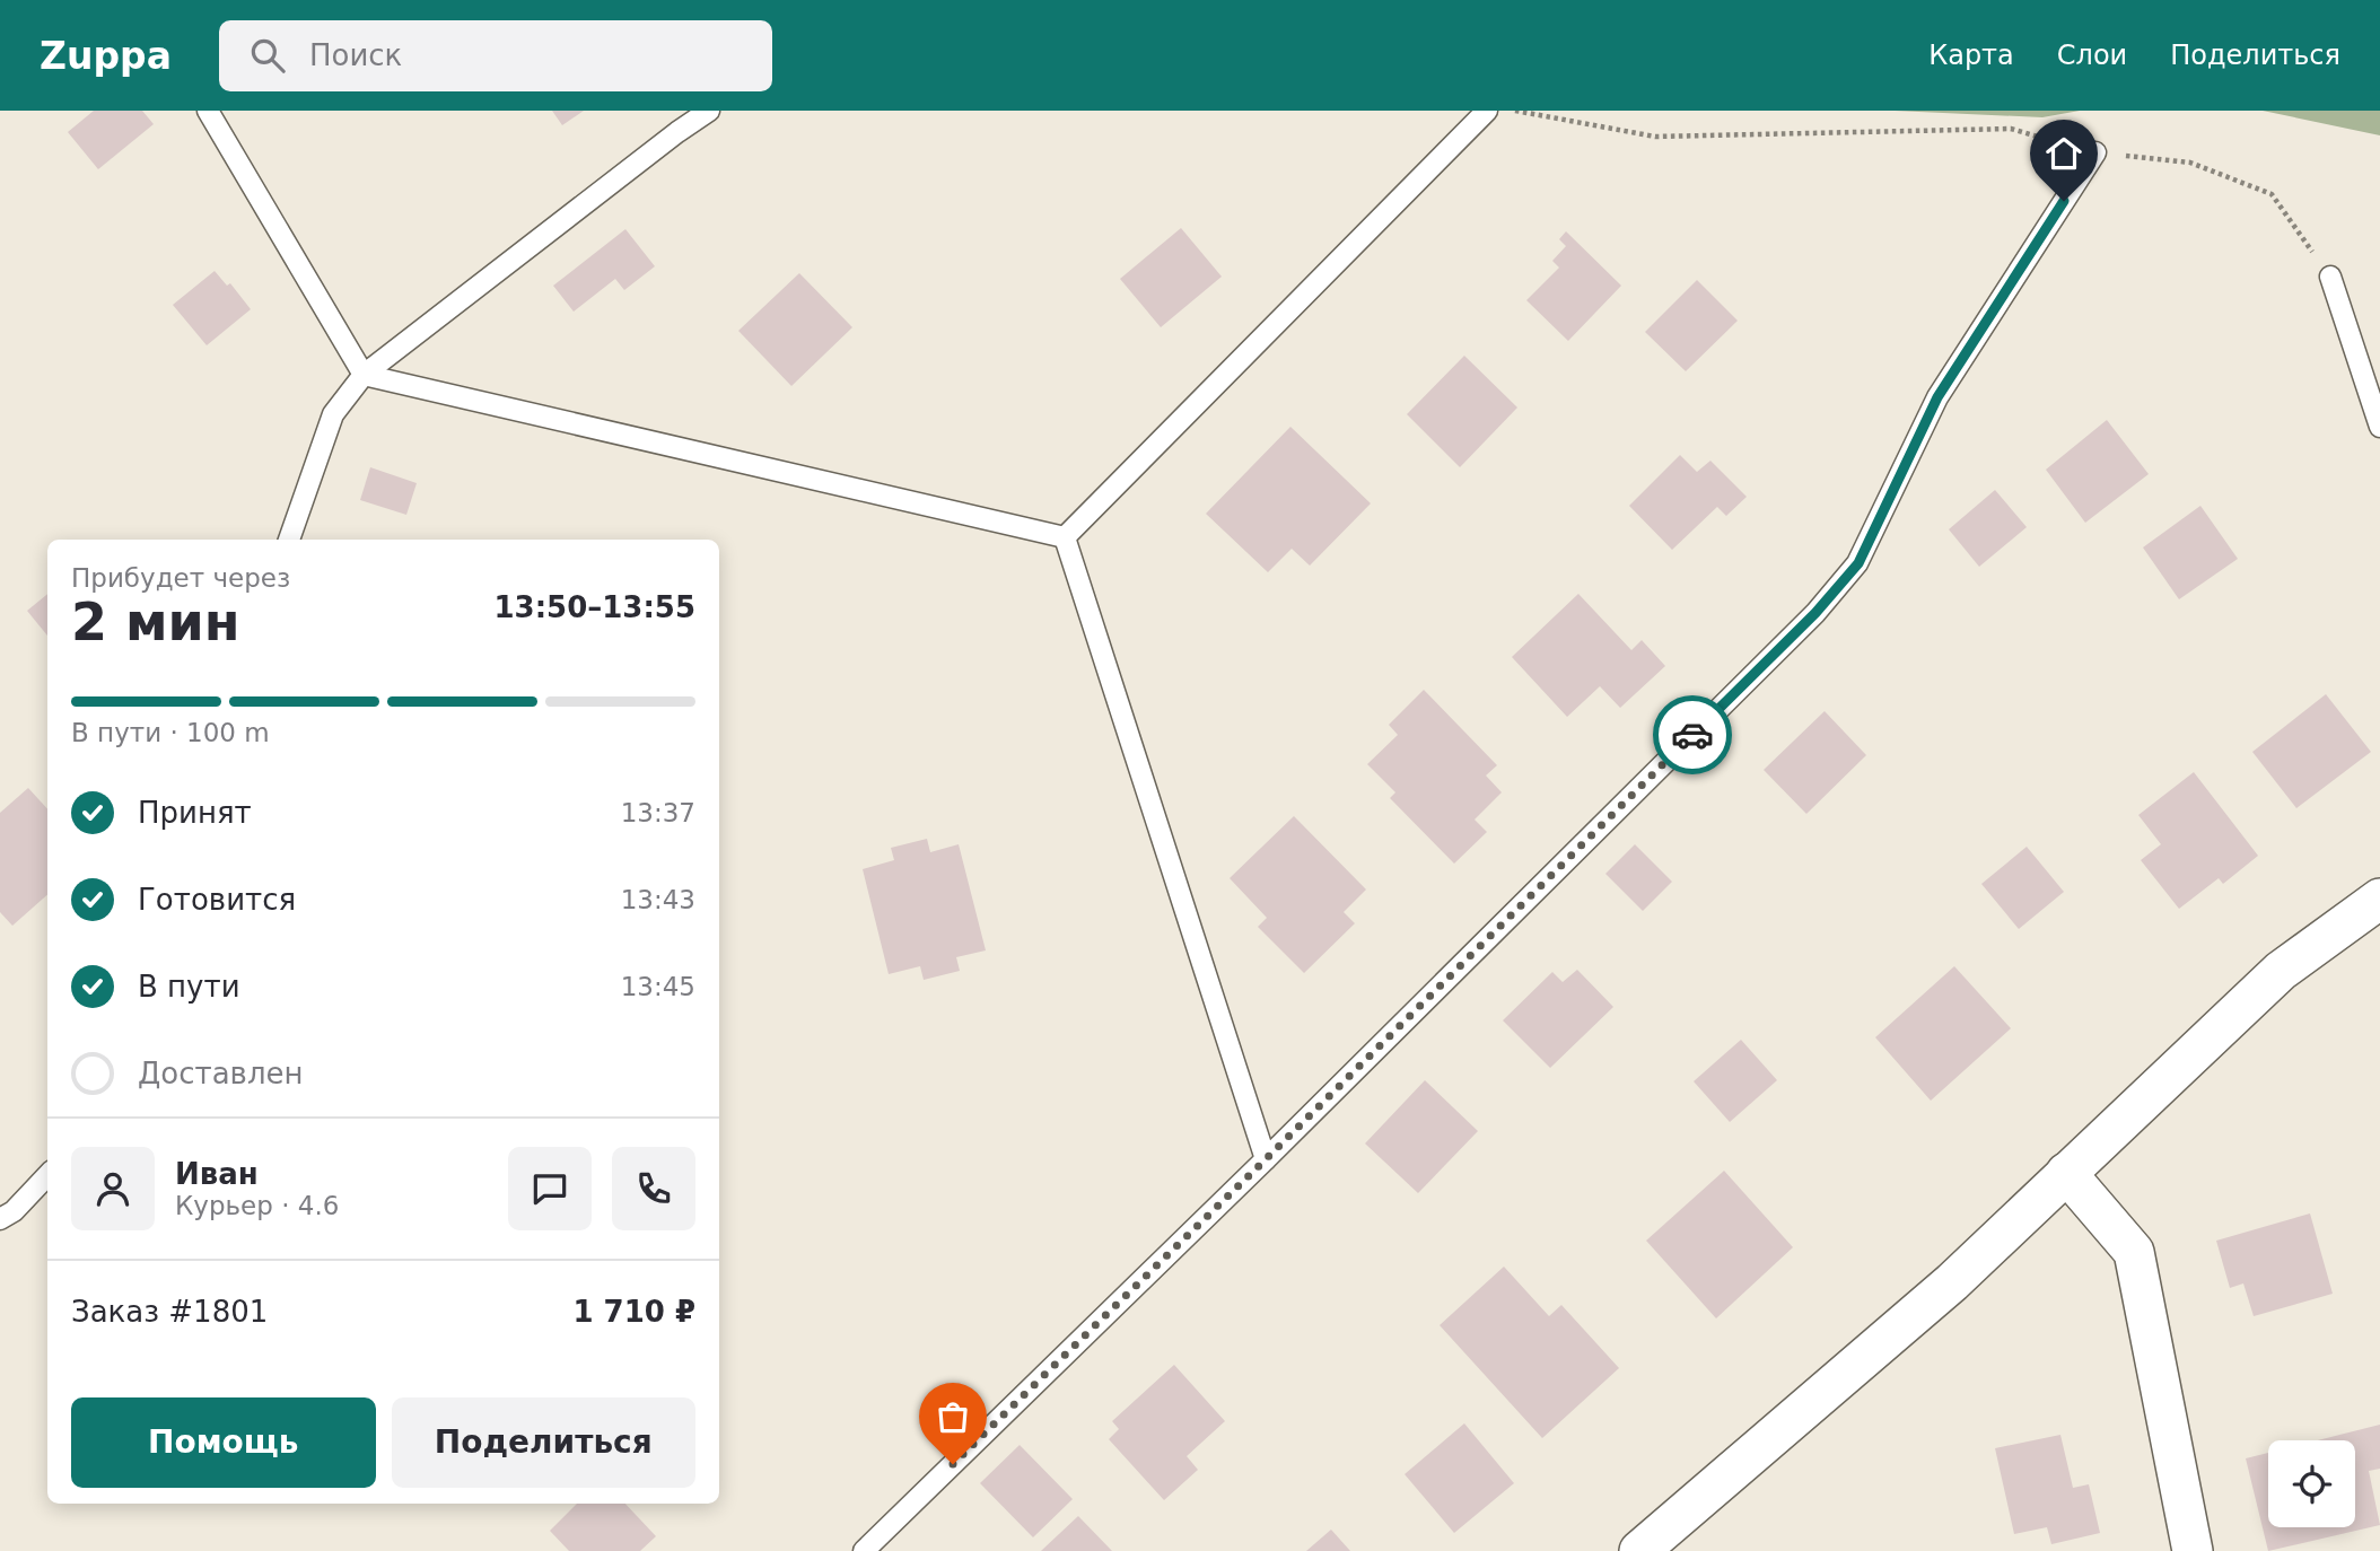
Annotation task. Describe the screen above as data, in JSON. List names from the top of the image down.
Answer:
{
  "page": {
    "header": "Zuppa",
    "search": "Поиск",
    "nav": ["Карта", "Слои", "Поделиться"],
    "heading": ["2 мин", "Прибудет через", "13:50–13:55"],
    "panel": [
      "Иван",
      "Курьер · 4.6",
      "Заказ #1801",
      "1 710 ₽"
    ],
    "bar": "В пути · 100 m",
    "list": [
      ["Принят", "13:37"],
      ["Готовится", "13:43"],
      ["В пути", "13:45"],
      "Доставлен"
    ],
    "buttons": ["Помощь", "Поделиться"]
  }
}
